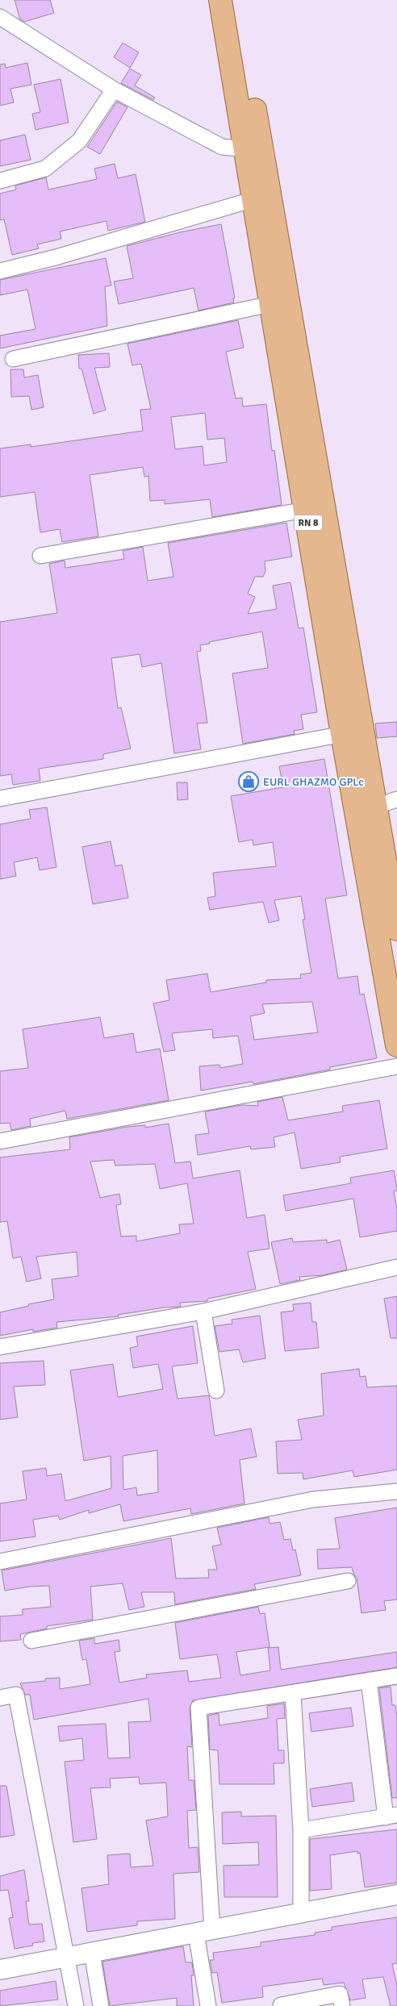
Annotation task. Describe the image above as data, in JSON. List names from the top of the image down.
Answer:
{
  "streets": {
    "main road": ["RN 8"]
  },
  "places": {
    "shop": ["EURL GHAZMO GPLc"]
  }
}
